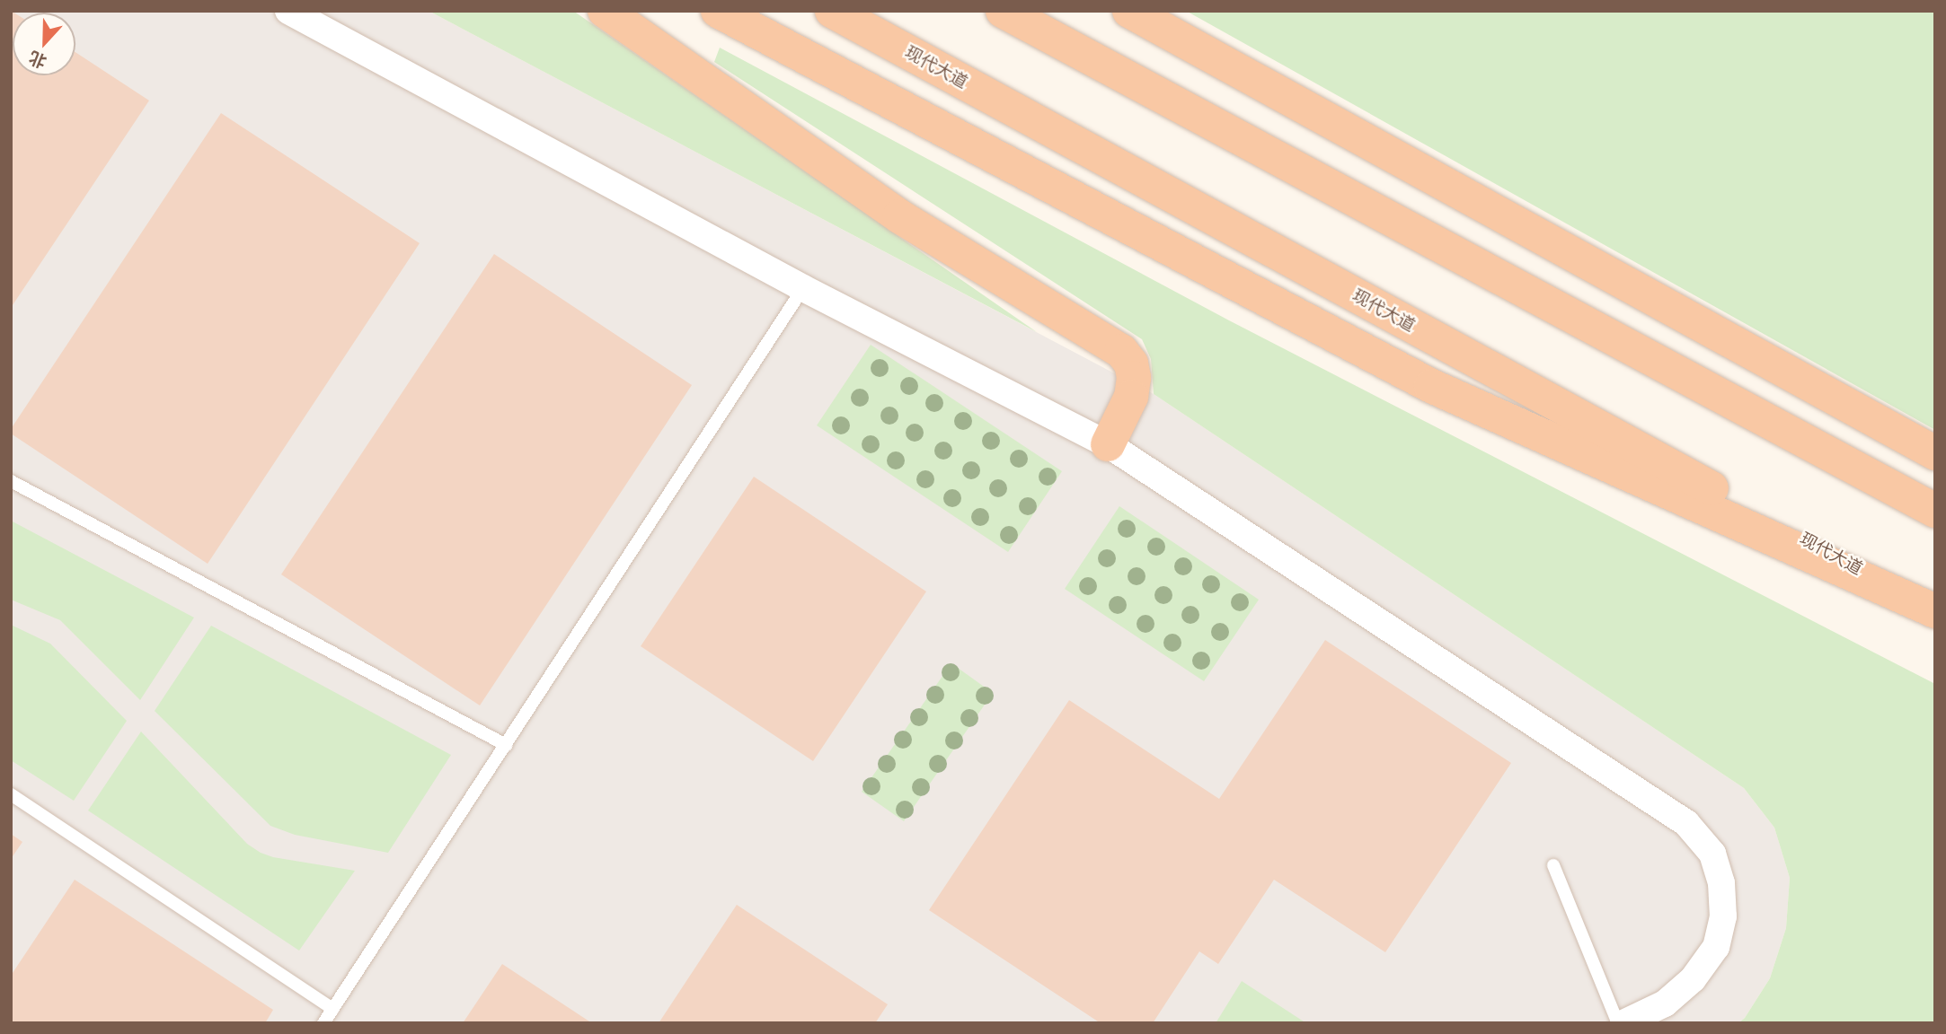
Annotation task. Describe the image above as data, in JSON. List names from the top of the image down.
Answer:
{
  "streets": {
    "highway": ["现代大道"]
  },
  "north": "bottom"
}
